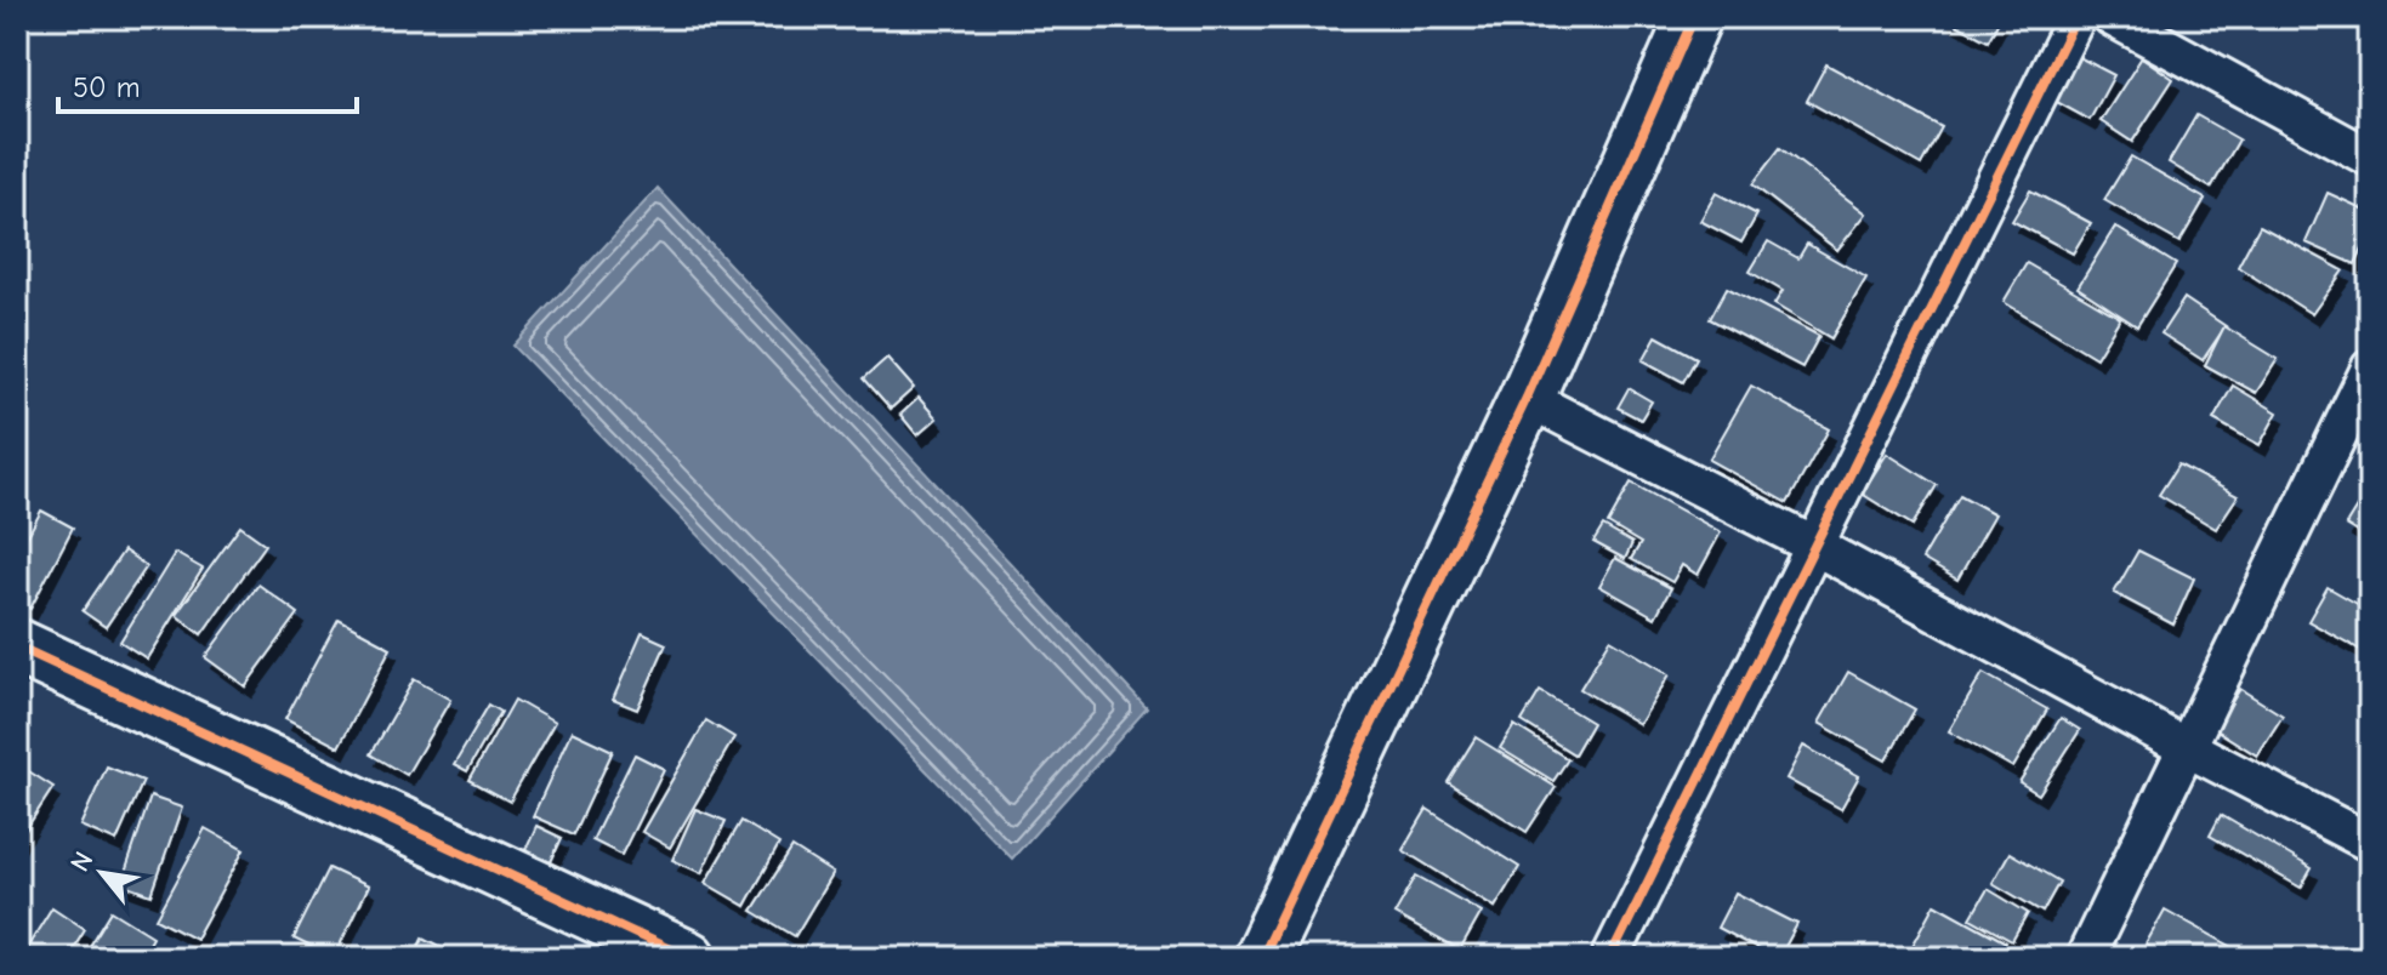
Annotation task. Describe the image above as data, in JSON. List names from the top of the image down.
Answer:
{
  "scale_bar": "50 m",
  "north": "top left"
}
